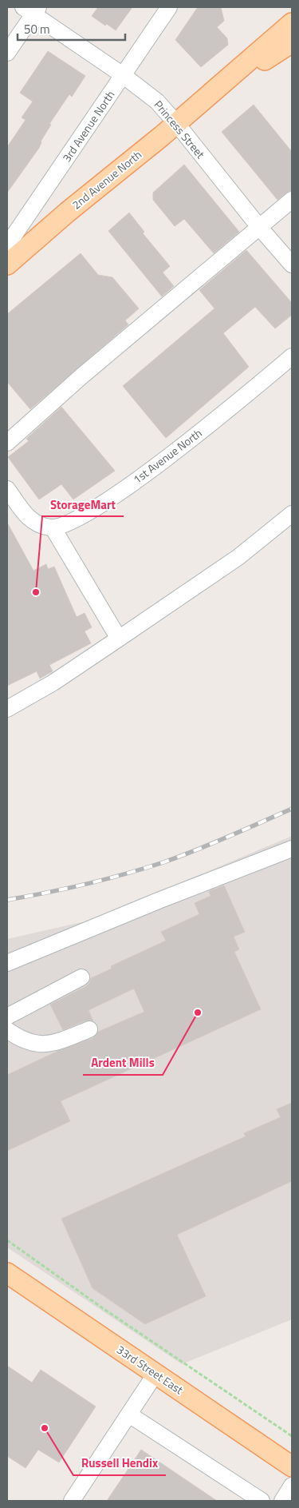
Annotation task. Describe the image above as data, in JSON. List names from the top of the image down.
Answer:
{
  "streets": {
    "main road": ["2nd Avenue North", "33rd Street East"],
    "street": ["3rd Avenue North", "Princess Street", "1st Avenue North"]
  },
  "crossings": [
    ["3rd Avenue North", "Princess Street"],
    ["Princess Street", "2nd Avenue North"]
  ],
  "places": ["StorageMart", "Ardent Mills", "Russell Hendix"],
  "scale_bar": "50 m"
}
